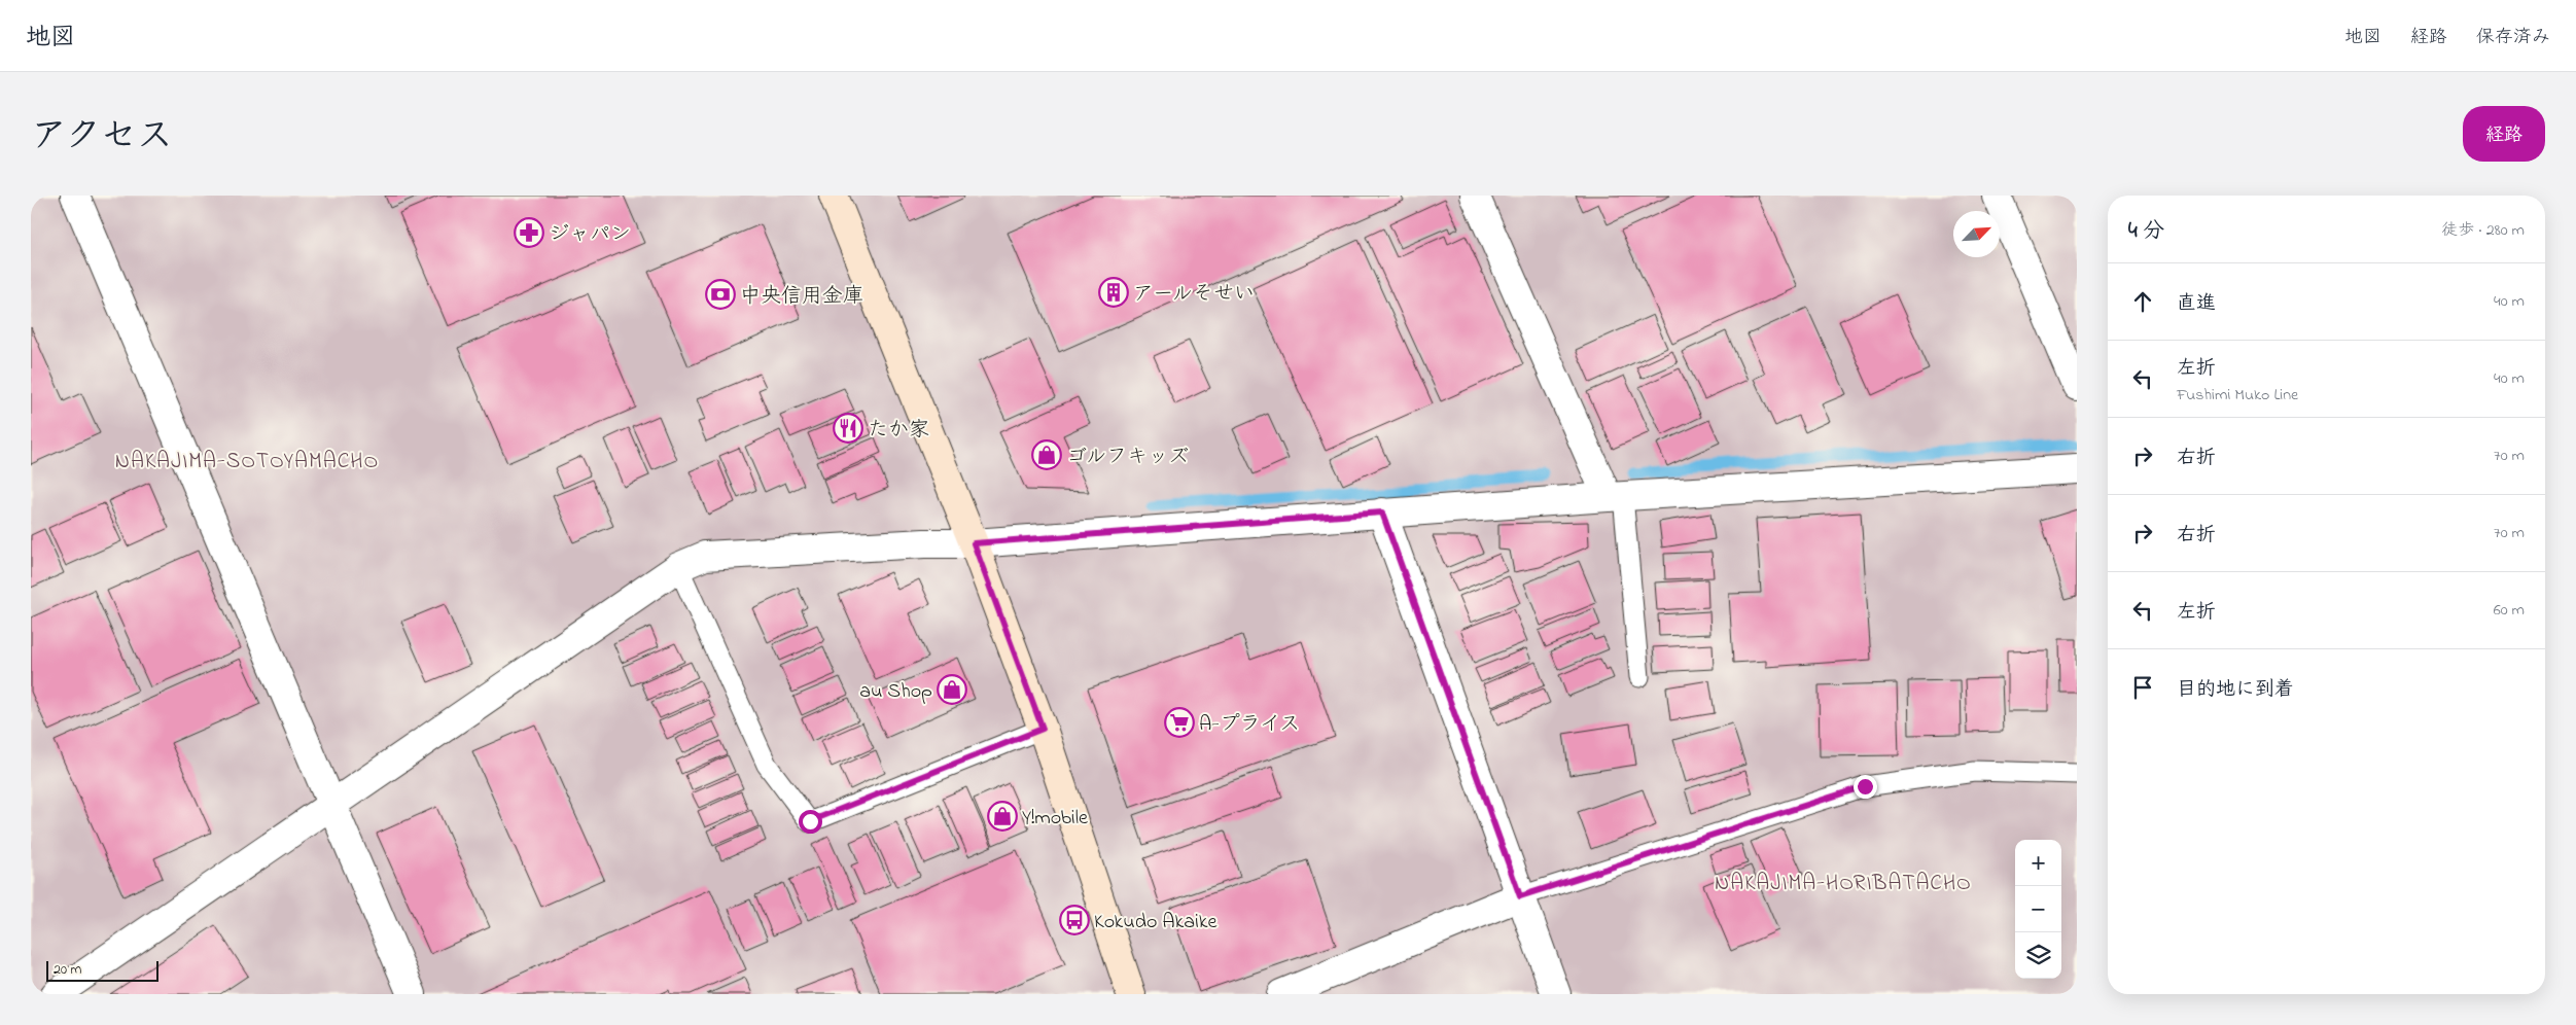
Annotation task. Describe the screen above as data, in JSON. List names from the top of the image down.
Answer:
{
  "districts": ["NAKAJIMA-SOTOYAMACHO", "NAKAJIMA-HORIBATACHO"],
  "places": {
    "pharmacy": ["ジャパン"],
    "building": ["アールそせい"],
    "bank": ["中央信用金庫"],
    "restaurant": ["たか家"],
    "shop": ["ゴルフキッズ", "au Shop", "Y!mobile"],
    "supermarket": ["A-プライス"],
    "bus stop": ["Kokudo Akaike"]
  },
  "scale_bar": "20 m",
  "north": "top right",
  "page": {
    "header": "地図",
    "nav": ["地図", "経路", "保存済み"],
    "title": "アクセス",
    "buttons": "経路",
    "heading": ["4 分", "徒歩 · 280 m"],
    "list": [
      ["直進", "40 m"],
      ["左折", "Fushimi Muko Line", "40 m"],
      ["右折", "70 m"],
      ["右折", "70 m"],
      ["左折", "60 m"],
      "目的地に到着"
    ],
    "map_buttons": ["+", "−"],
    "scale": "20 m"
  }
}
